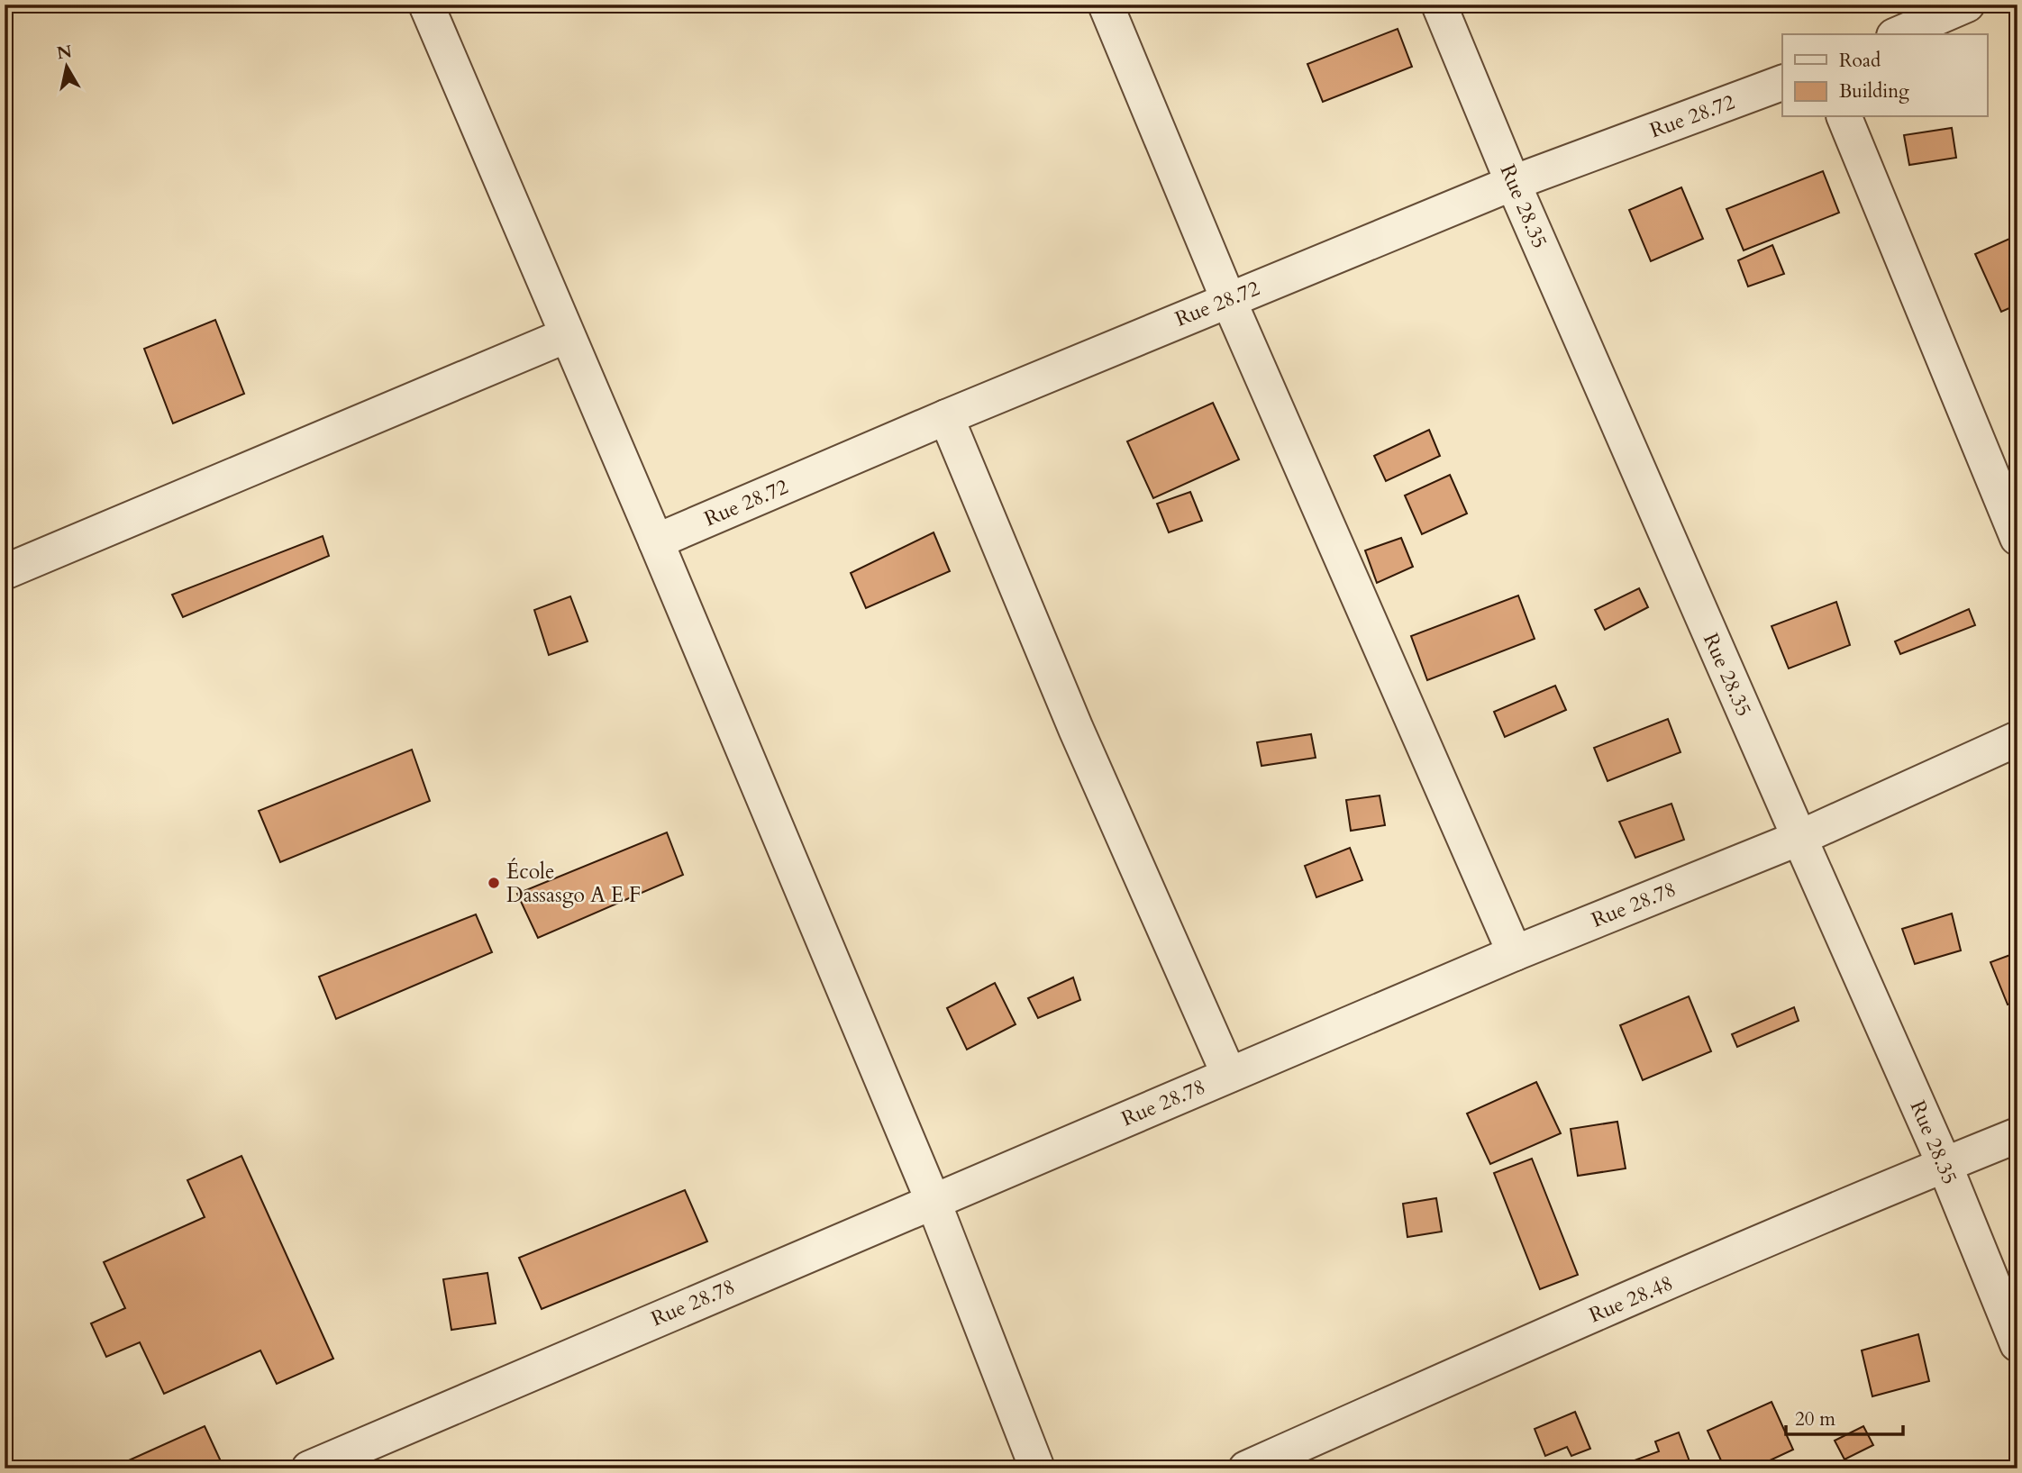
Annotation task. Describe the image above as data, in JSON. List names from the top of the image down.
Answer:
{
  "streets": {
    "street": [
      "Rue 28.72",
      "Rue 28.35",
      "Rue 28.78",
      "Rue 28.48"
    ]
  },
  "crossings": [
    ["Rue 28.72", "Rue 28.35"],
    ["Rue 28.35", "Rue 28.78"],
    ["Rue 28.35", "Rue 28.48"]
  ],
  "places": ["École Dassasgo A E F"],
  "legend": ["Road", "Building"],
  "scale_bar": "20 m",
  "north": "top"
}
